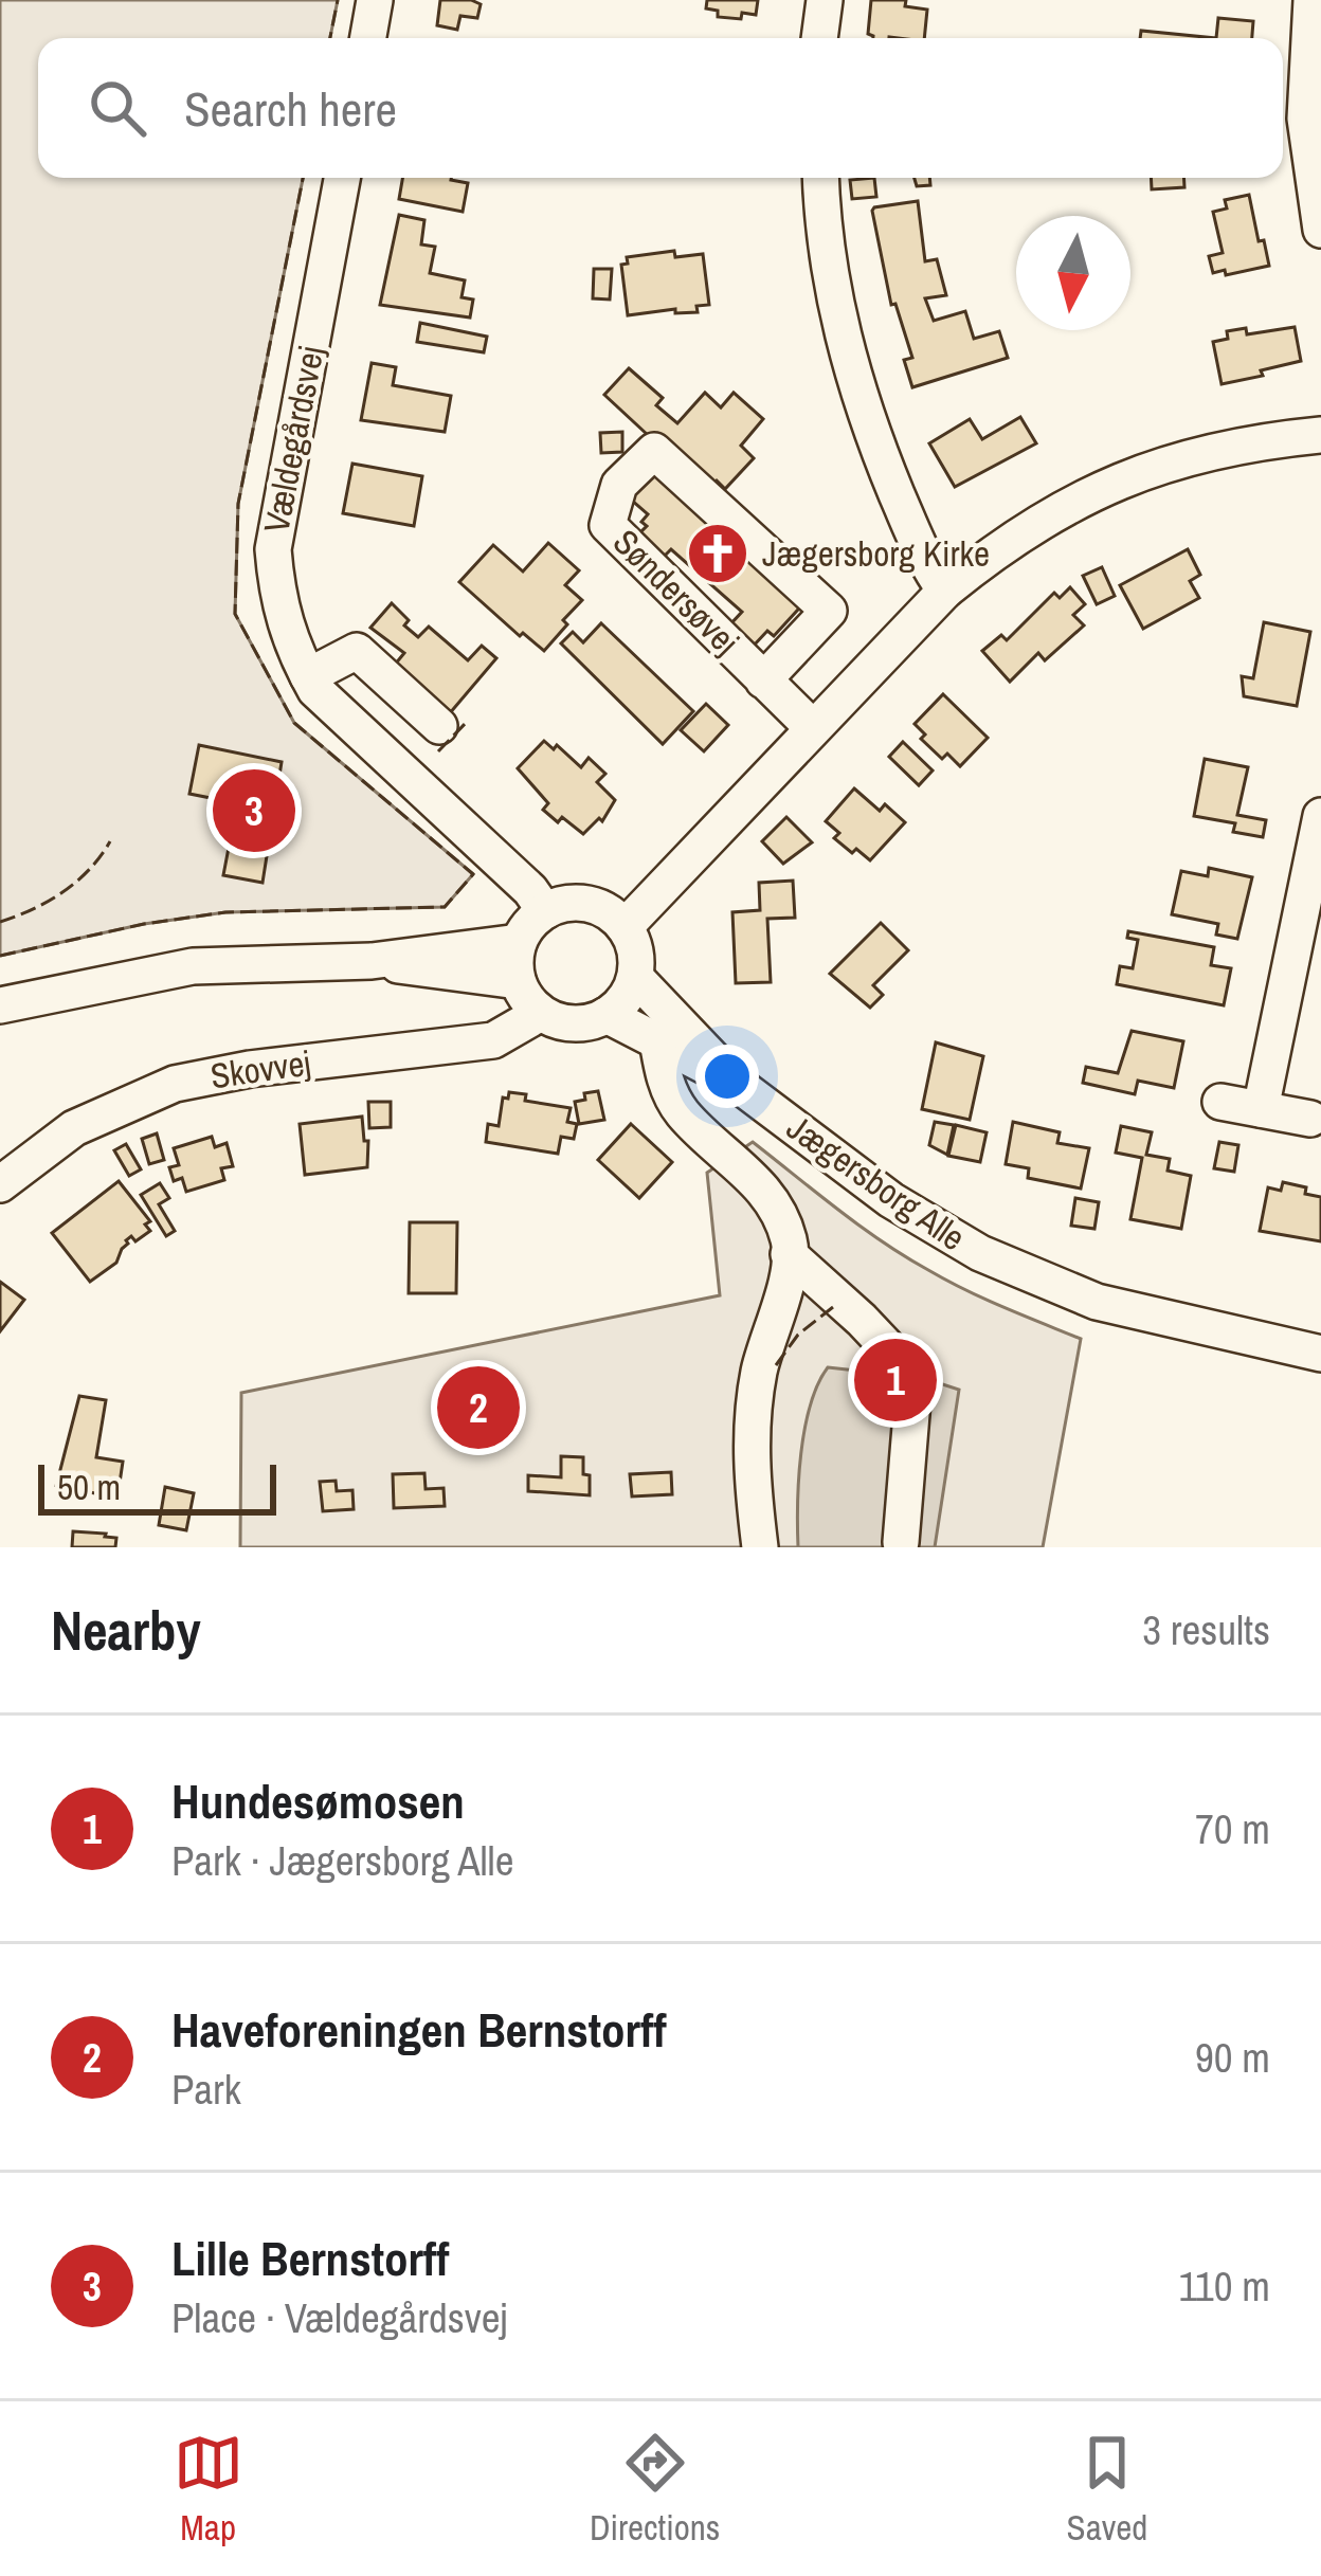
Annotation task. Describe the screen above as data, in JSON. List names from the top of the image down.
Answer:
{
  "streets": {
    "street": [
      "Vældegårdsvej",
      "Søndersøvej",
      "Skovvej",
      "Jægersborg Alle"
    ]
  },
  "crossings": [
    ["Vældegårdsvej", "Skovvej"],
    ["Vældegårdsvej", "Jægersborg Alle"],
    ["Skovvej", "Jægersborg Alle"]
  ],
  "places": {
    "church": ["Jægersborg Kirke"]
  },
  "scale_bar": "50 m",
  "north": "bottom",
  "page": {
    "search": "Search here",
    "pins": ["3", "1", "2"],
    "scale": "50 m",
    "heading": ["Nearby", "3 results"],
    "list": [
      {
        "mark": "1",
        "name": "Hundesømosen",
        "note": "Park · Jægersborg Alle",
        "value": "70 m"
      },
      {
        "mark": "2",
        "name": "Haveforeningen Bernstorff",
        "note": "Park",
        "value": "90 m"
      },
      {
        "mark": "3",
        "name": "Lille Bernstorff",
        "note": "Place · Vældegårdsvej",
        "value": "110 m"
      }
    ],
    "nav": ["Map", "Directions", "Saved"]
  }
}
